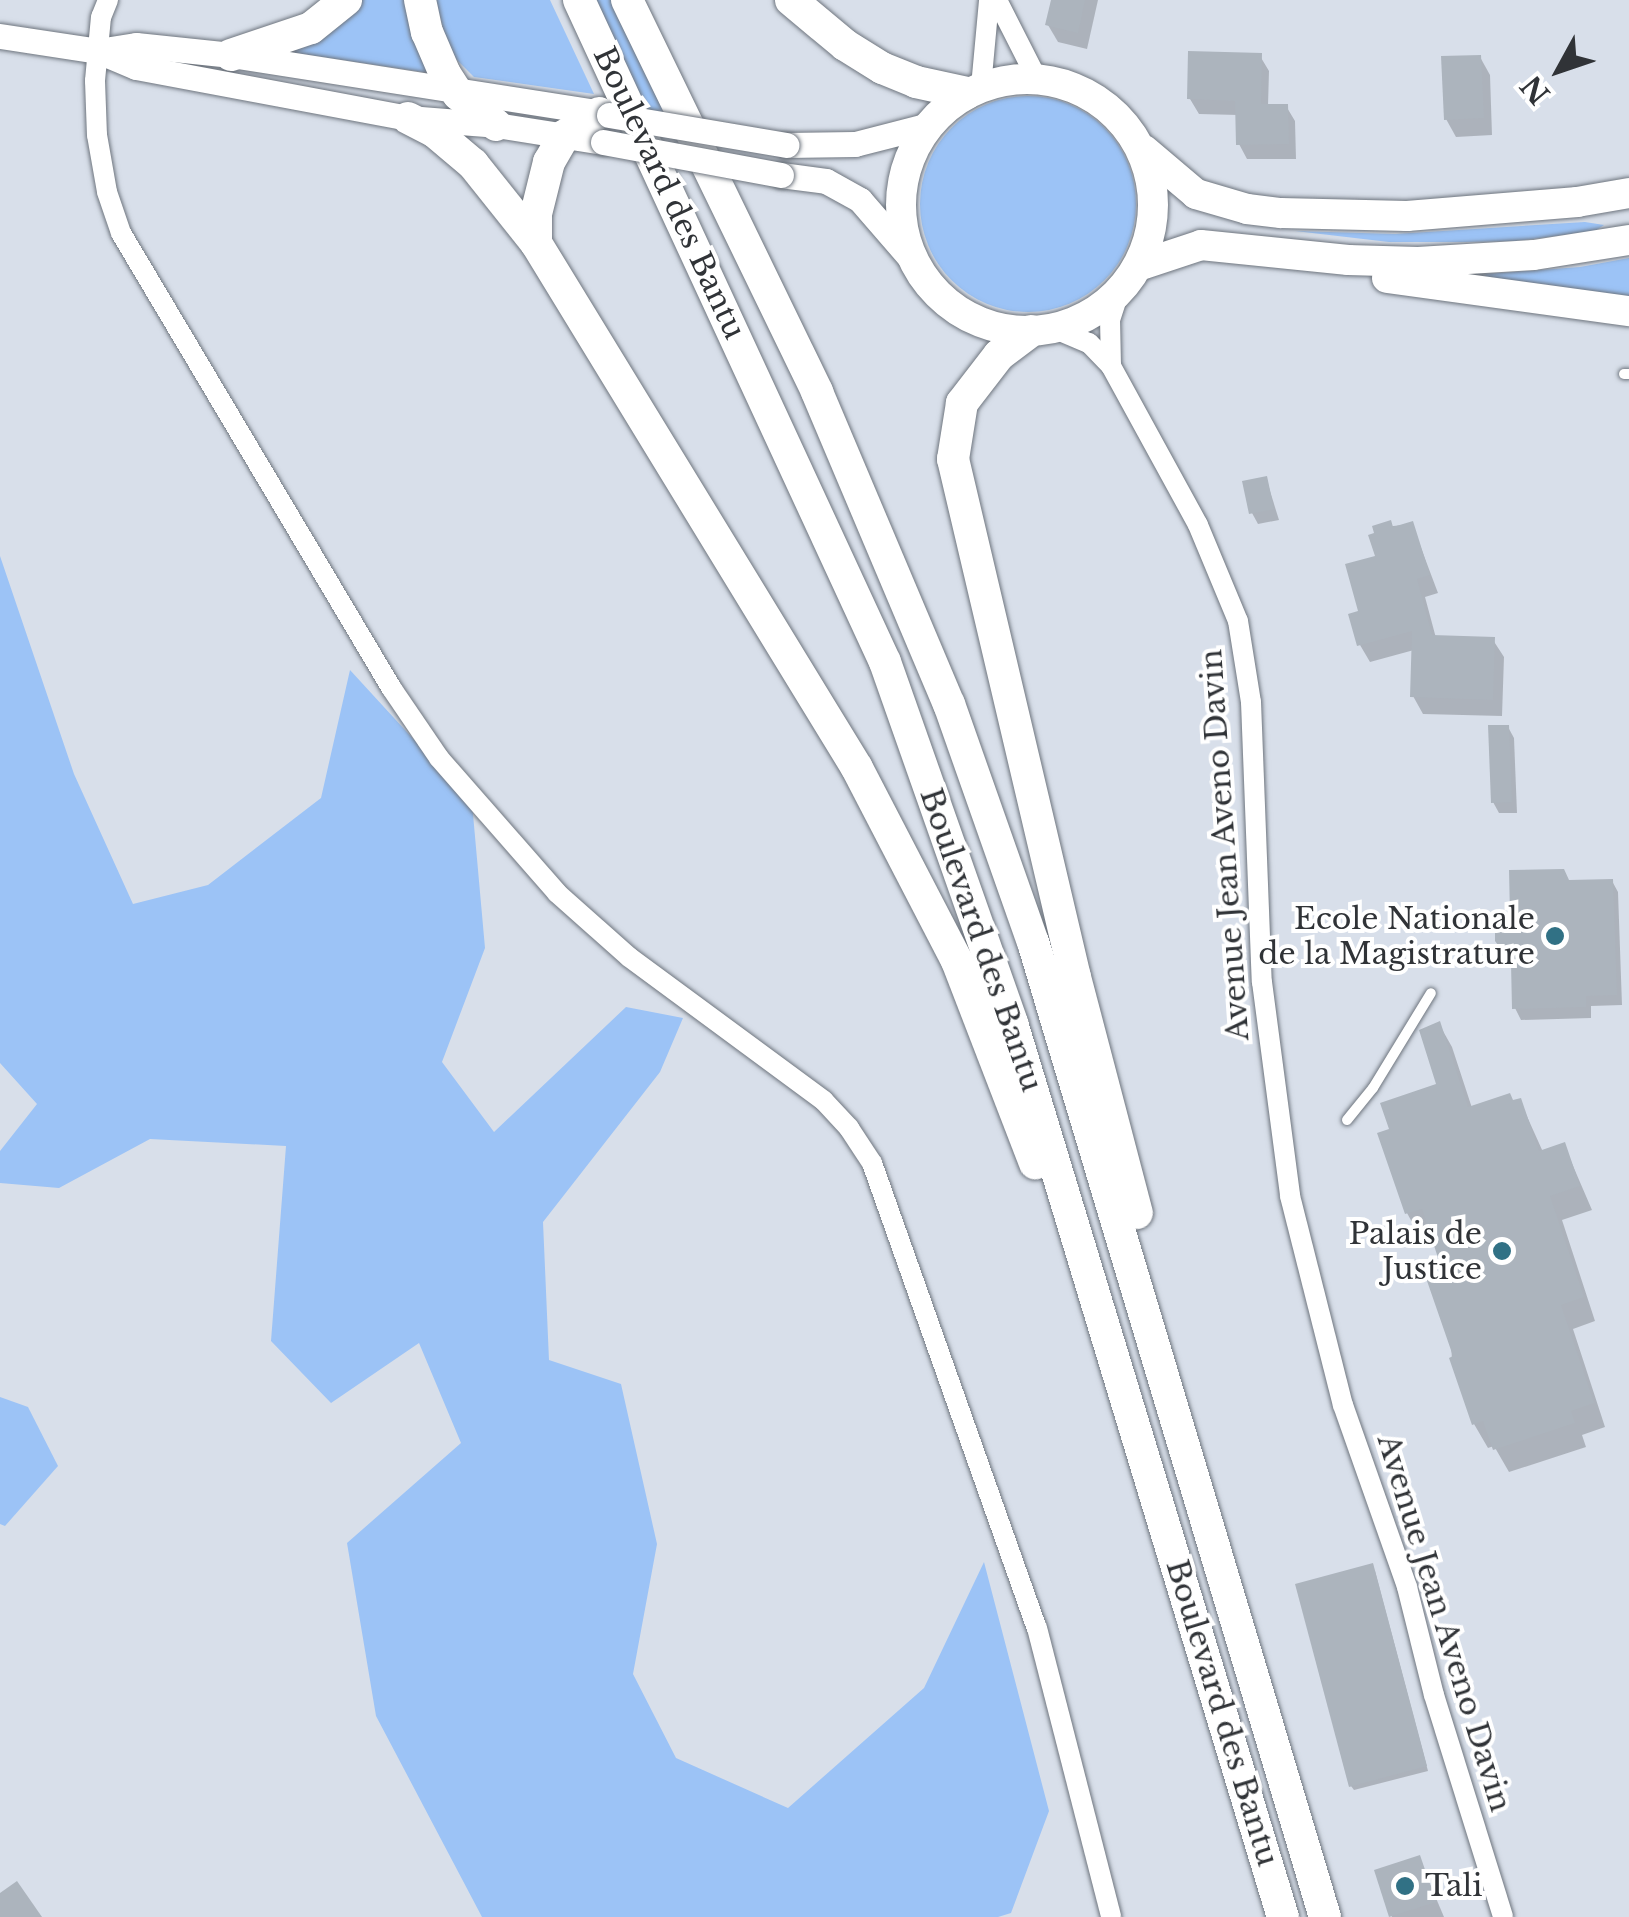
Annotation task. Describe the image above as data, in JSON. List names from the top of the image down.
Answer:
{
  "streets": {
    "highway": ["Boulevard des Bantu"],
    "street": ["Avenue Jean Aveno Davin"]
  },
  "places": ["Ecole Nationale de la Magistrature", "Palais de Justice", "Tali"],
  "north": "bottom left"
}
